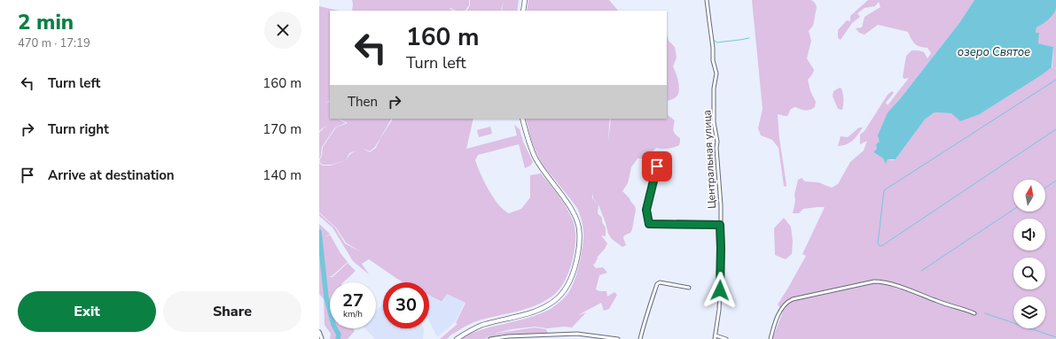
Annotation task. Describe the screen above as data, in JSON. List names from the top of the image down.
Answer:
{
  "streets": {
    "street": ["Центральная улица"]
  },
  "water": ["озеро Святое"],
  "north": "top",
  "page": {
    "heading": ["2 min", "470 m · 17:19"],
    "turn": ["160 m", "Turn left"],
    "list": [
      {
        "name": "Turn left",
        "value": "160 m"
      },
      {
        "name": "Turn right",
        "value": "170 m"
      },
      {
        "name": "Arrive at destination",
        "value": "140 m"
      }
    ],
    "then": "Then",
    "speed": "27 km/h",
    "limit": "30",
    "buttons": ["Exit", "Share"]
  }
}
